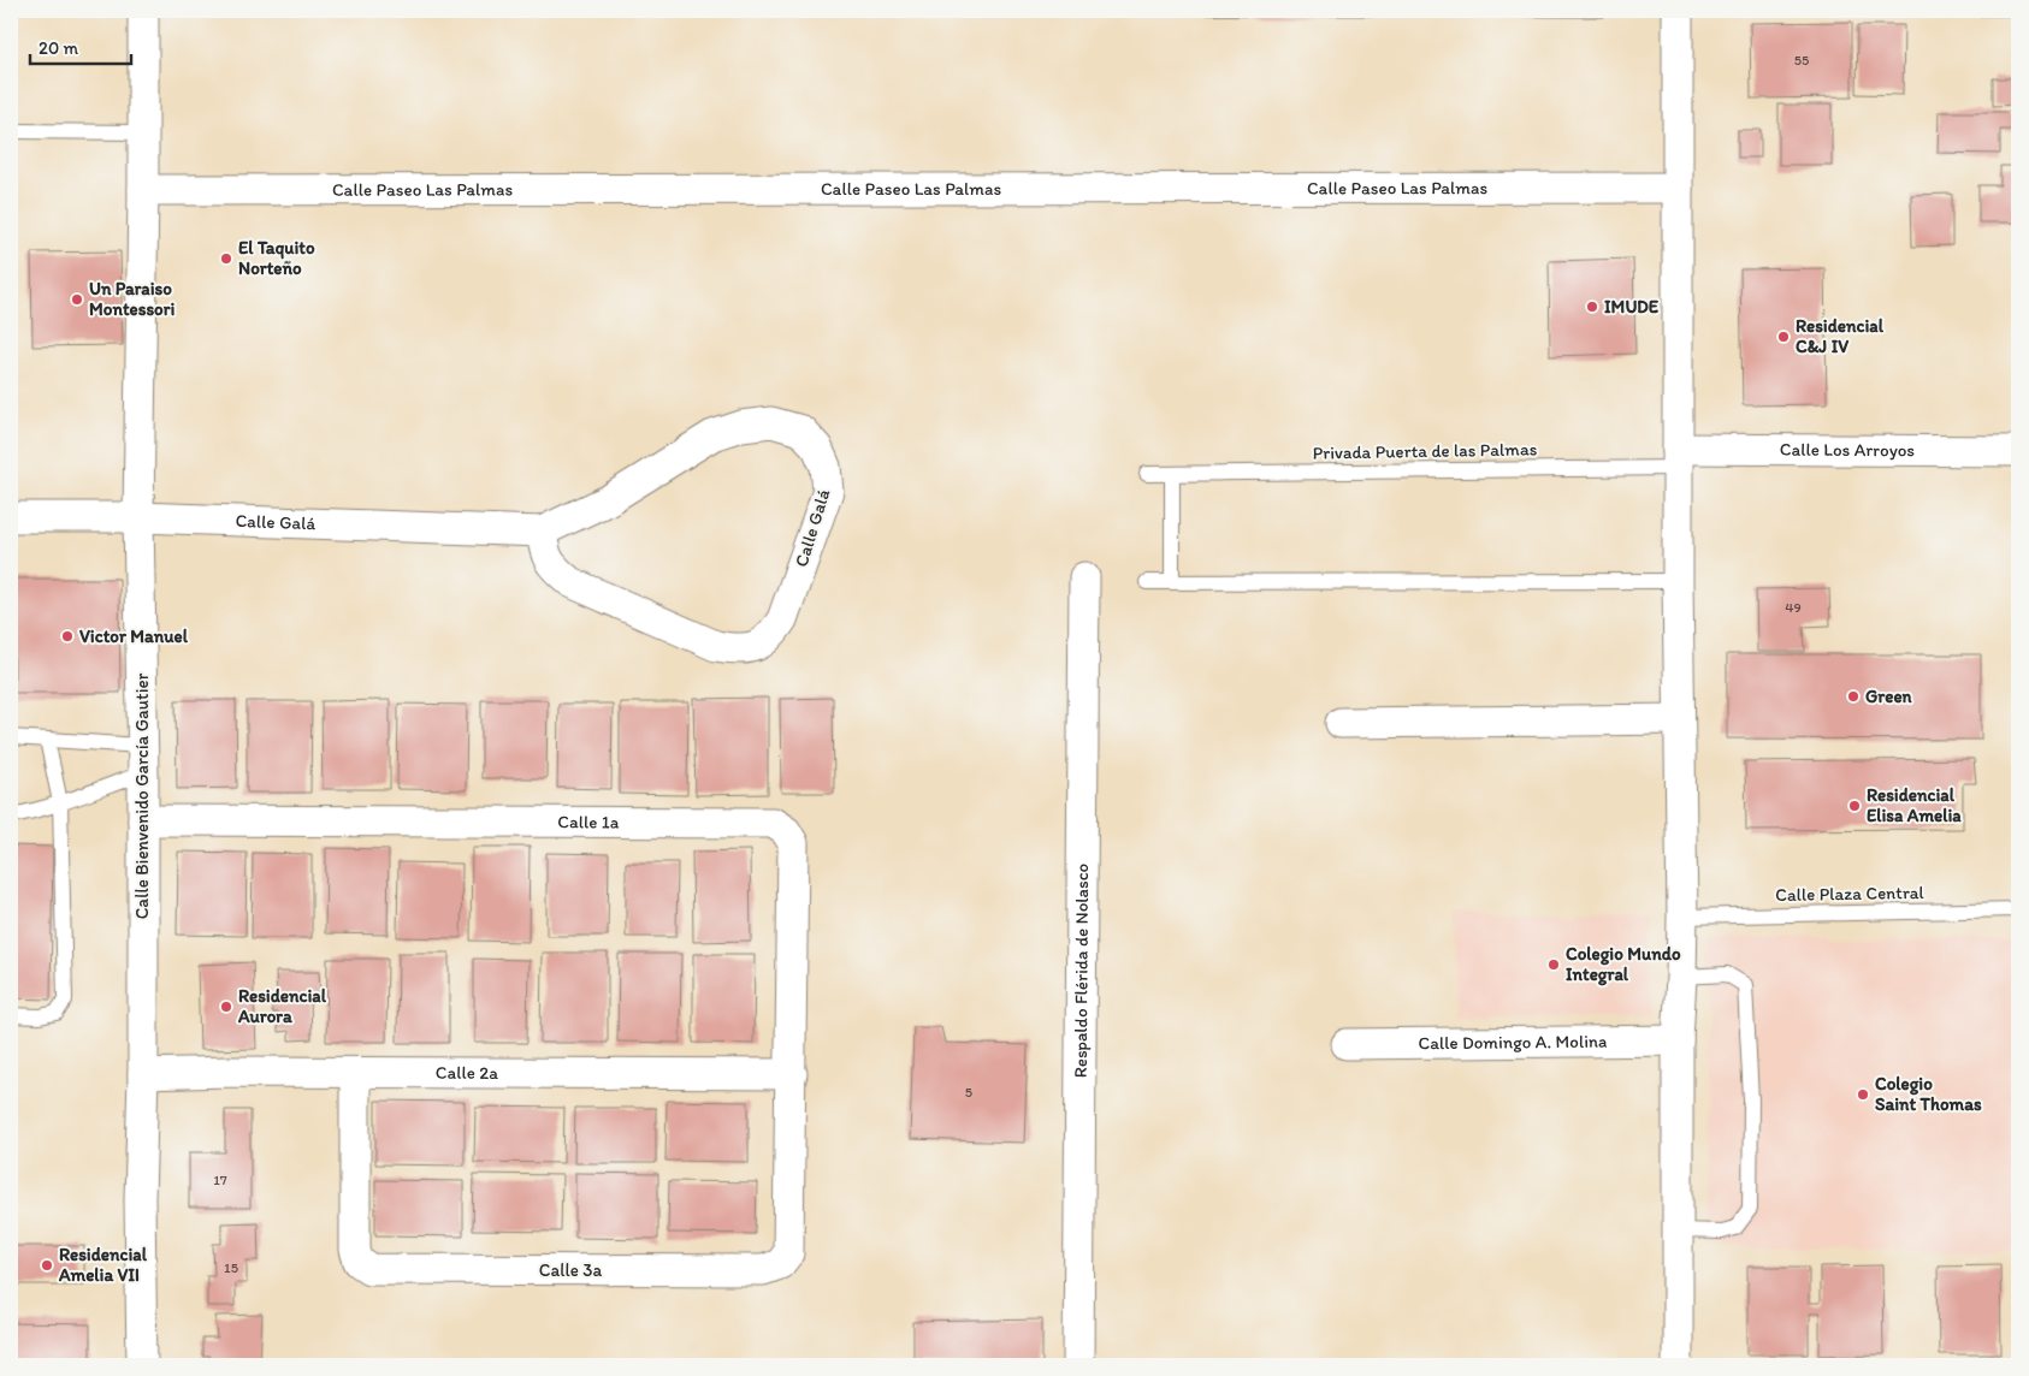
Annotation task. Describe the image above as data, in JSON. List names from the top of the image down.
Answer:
{
  "streets": {
    "street": [
      "Calle Paseo Las Palmas",
      "Calle Los Arroyos",
      "Calle Galá",
      "Calle Bienvenido García Gautier",
      "Calle 1a",
      "Respaldo Flérida de Nolasco",
      "Calle Domingo A. Molina",
      "Calle 2a",
      "Calle 3a"
    ],
    "lane": ["Privada Puerta de las Palmas", "Calle Plaza Central"]
  },
  "crossings": [
    ["Calle Paseo Las Palmas", "Calle Bienvenido García Gautier"],
    ["Calle Los Arroyos", "Privada Puerta de las Palmas"],
    ["Calle Galá", "Calle Bienvenido García Gautier"],
    ["Calle Bienvenido García Gautier", "Calle 1a"],
    ["Calle Bienvenido García Gautier", "Calle 2a"],
    ["Calle 1a", "Calle 2a"],
    ["Calle 1a", "Calle 3a"],
    ["Calle 2a", "Calle 3a"]
  ],
  "places": [
    "El Taquito Norteño",
    "Un Paraiso Montessori",
    "IMUDE",
    "Residencial C&J IV",
    "Victor Manuel",
    "Green",
    "Residencial Elisa Amelia",
    "Colegio Mundo Integral",
    "Residencial Aurora",
    "Colegio Saint Thomas",
    "Residencial Amelia VII"
  ],
  "house_numbers": [
    "55",
    "49",
    "5",
    "17",
    "15"
  ],
  "scale_bar": "20 m"
}
